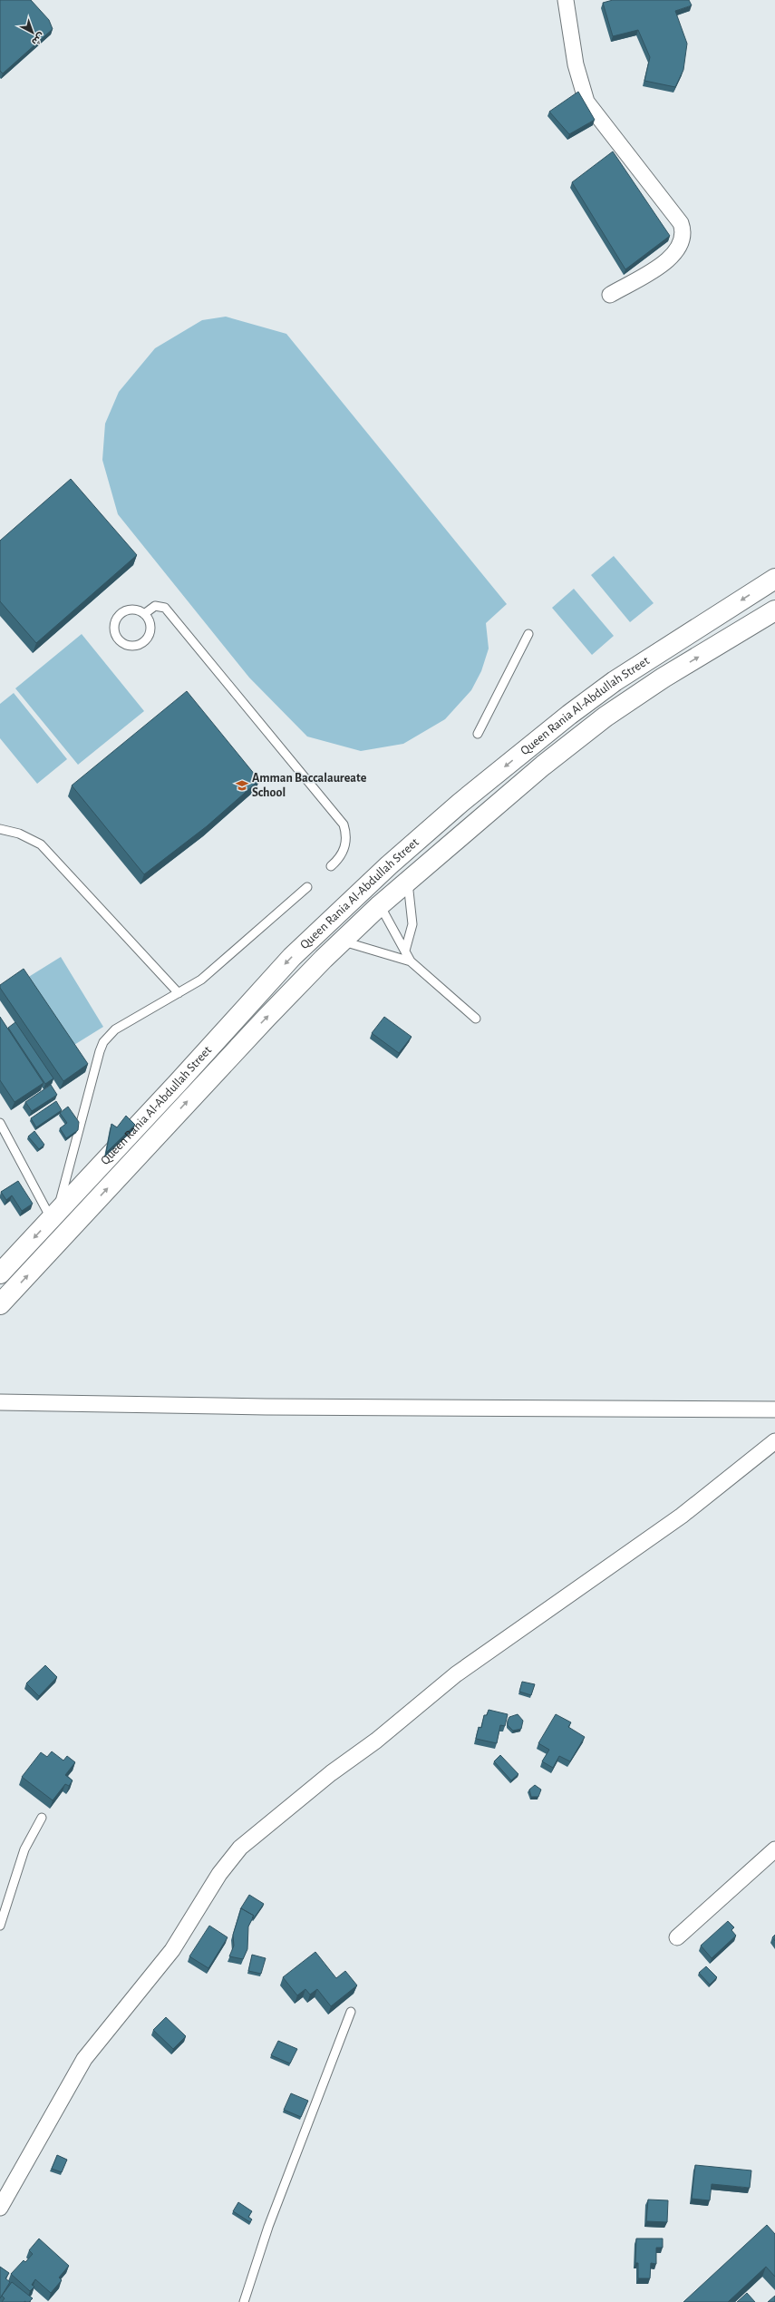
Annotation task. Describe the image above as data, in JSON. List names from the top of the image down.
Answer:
{
  "streets": {
    "main road": ["Queen Rania Al-Abdullah Street"]
  },
  "places": {
    "school or university": ["Amman Baccalaureate School"]
  },
  "north": "bottom right"
}
